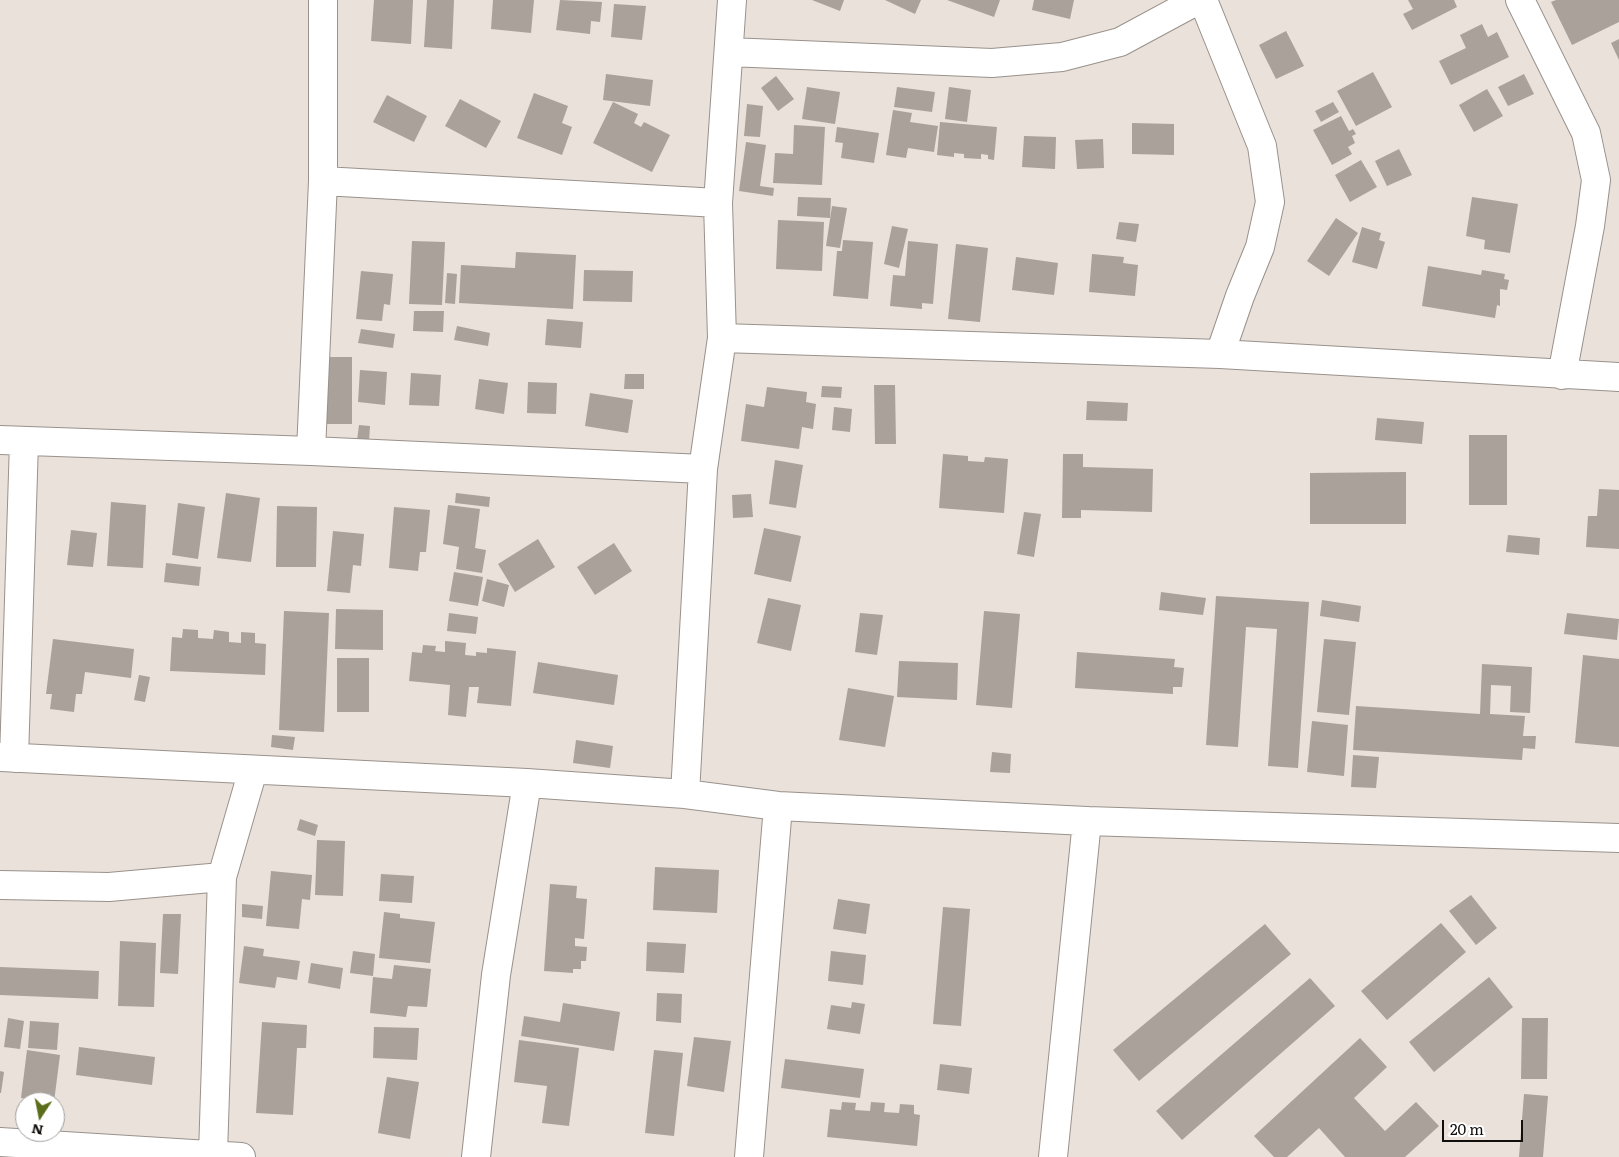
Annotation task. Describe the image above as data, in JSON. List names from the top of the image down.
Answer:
{
  "scale_bar": "20 m",
  "north": "bottom"
}
